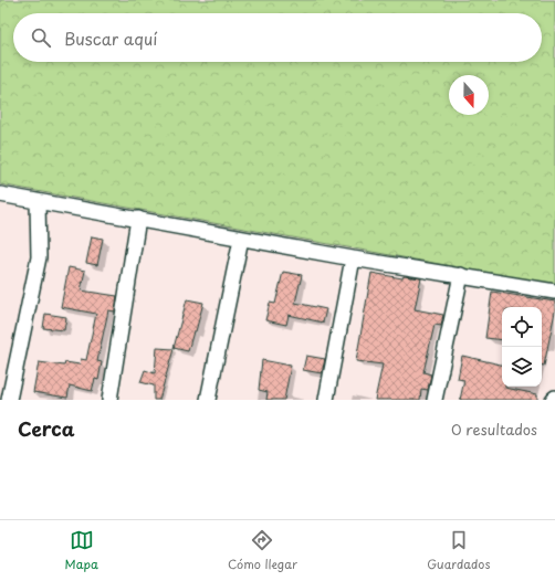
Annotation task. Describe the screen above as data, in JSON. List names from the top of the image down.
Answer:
{
  "north": "bottom",
  "page": {
    "search": "Buscar aquí",
    "heading": ["Cerca", "0 resultados"],
    "nav": ["Mapa", "Cómo llegar", "Guardados"]
  }
}
